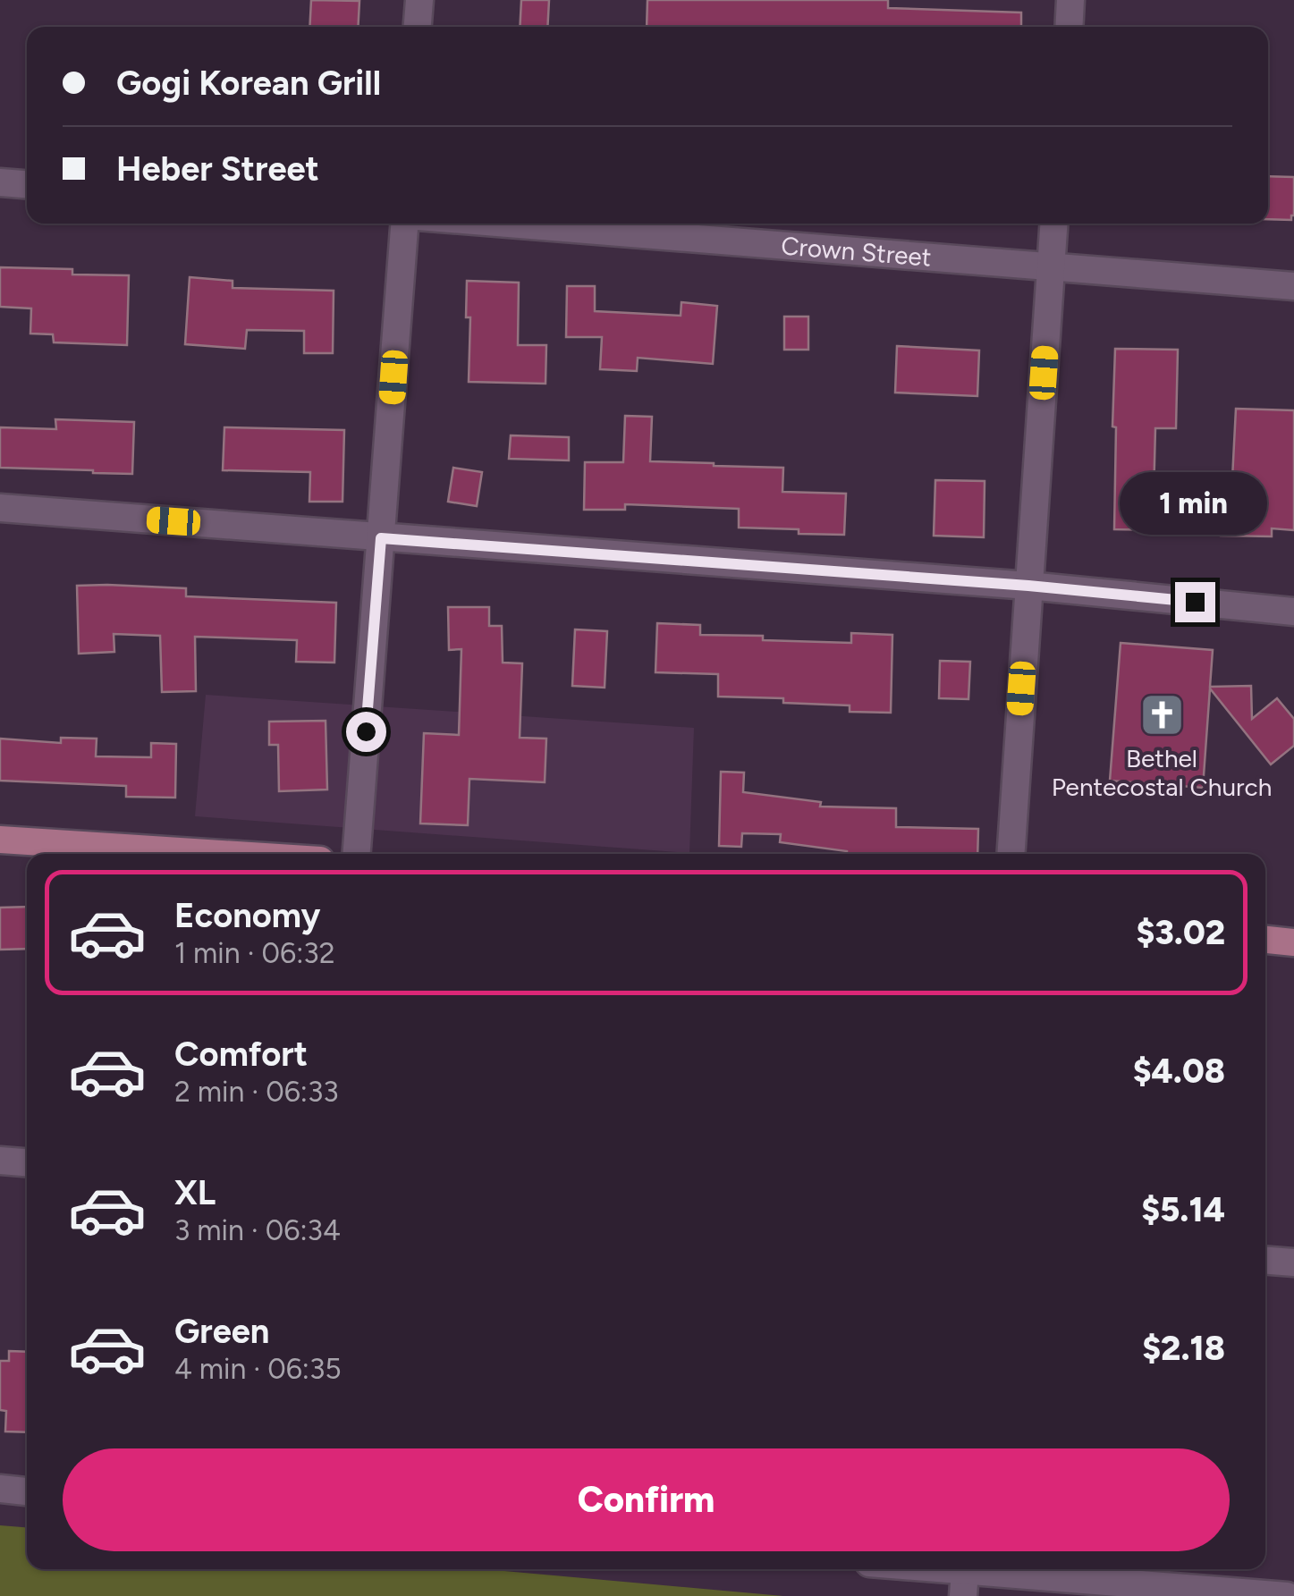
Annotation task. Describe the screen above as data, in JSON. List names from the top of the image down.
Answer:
{
  "streets": {
    "street": ["Crown Street"]
  },
  "places": {
    "church": ["Bethel Pentecostal Church"]
  },
  "page": {
    "banner": ["Gogi Korean Grill", "Heber Street"],
    "bubble": "1 min",
    "list": [
      {
        "name": "Economy",
        "note": "1 min · 06:32",
        "value": "$3.02"
      },
      {
        "name": "Comfort",
        "note": "2 min · 06:33",
        "value": "$4.08"
      },
      {
        "name": "XL",
        "note": "3 min · 06:34",
        "value": "$5.14"
      },
      {
        "name": "Green",
        "note": "4 min · 06:35",
        "value": "$2.18"
      }
    ],
    "buttons": "Confirm"
  }
}
